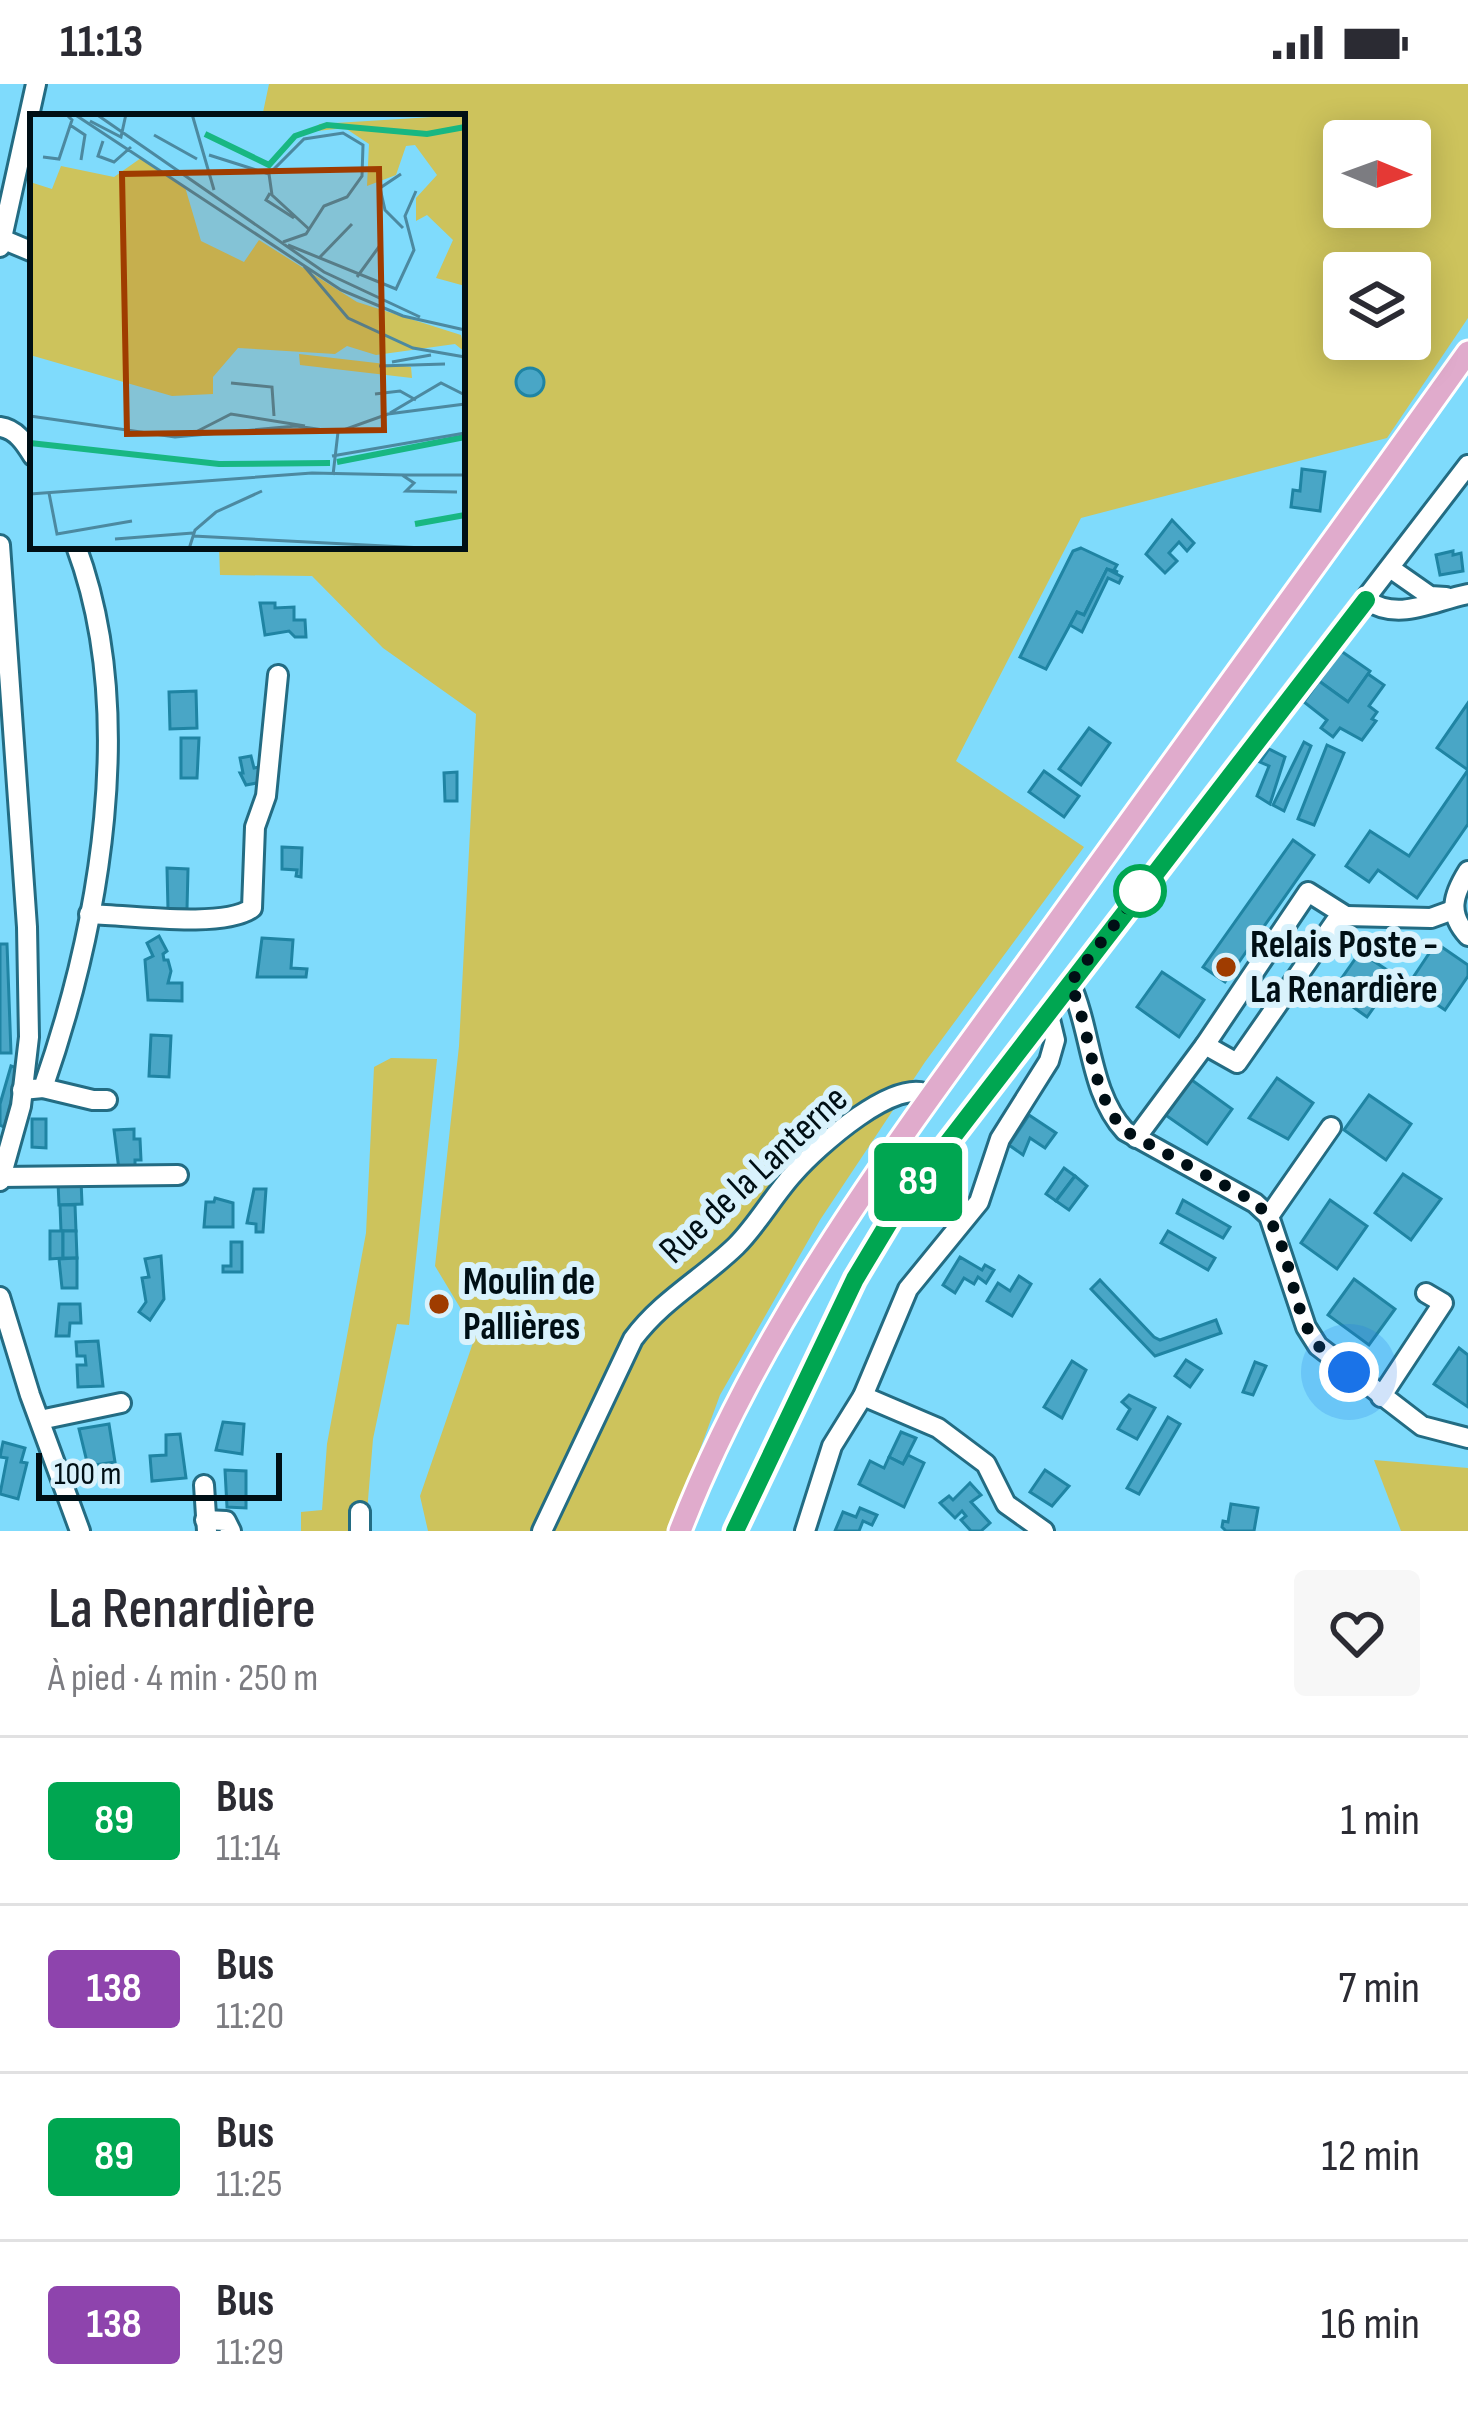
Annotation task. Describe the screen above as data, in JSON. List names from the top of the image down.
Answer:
{
  "streets": {
    "street": ["Rue de la Lanterne"]
  },
  "places": ["Relais Poste - La Renardière", "Moulin de Pallières"],
  "lines": ["bus line 89"],
  "scale_bar": "100 m",
  "north": "right",
  "page": {
    "status": "11:13",
    "on_map": "89",
    "scale": "100 m",
    "heading": ["La Renardière", "À pied · 4 min · 250 m"],
    "list": [
      {
        "mark": "89",
        "name": "Bus",
        "note": "11:14",
        "value": "1 min"
      },
      {
        "mark": "138",
        "name": "Bus",
        "note": "11:20",
        "value": "7 min"
      },
      {
        "mark": "89",
        "name": "Bus",
        "note": "11:25",
        "value": "12 min"
      },
      {
        "mark": "138",
        "name": "Bus",
        "note": "11:29",
        "value": "16 min"
      }
    ]
  }
}
